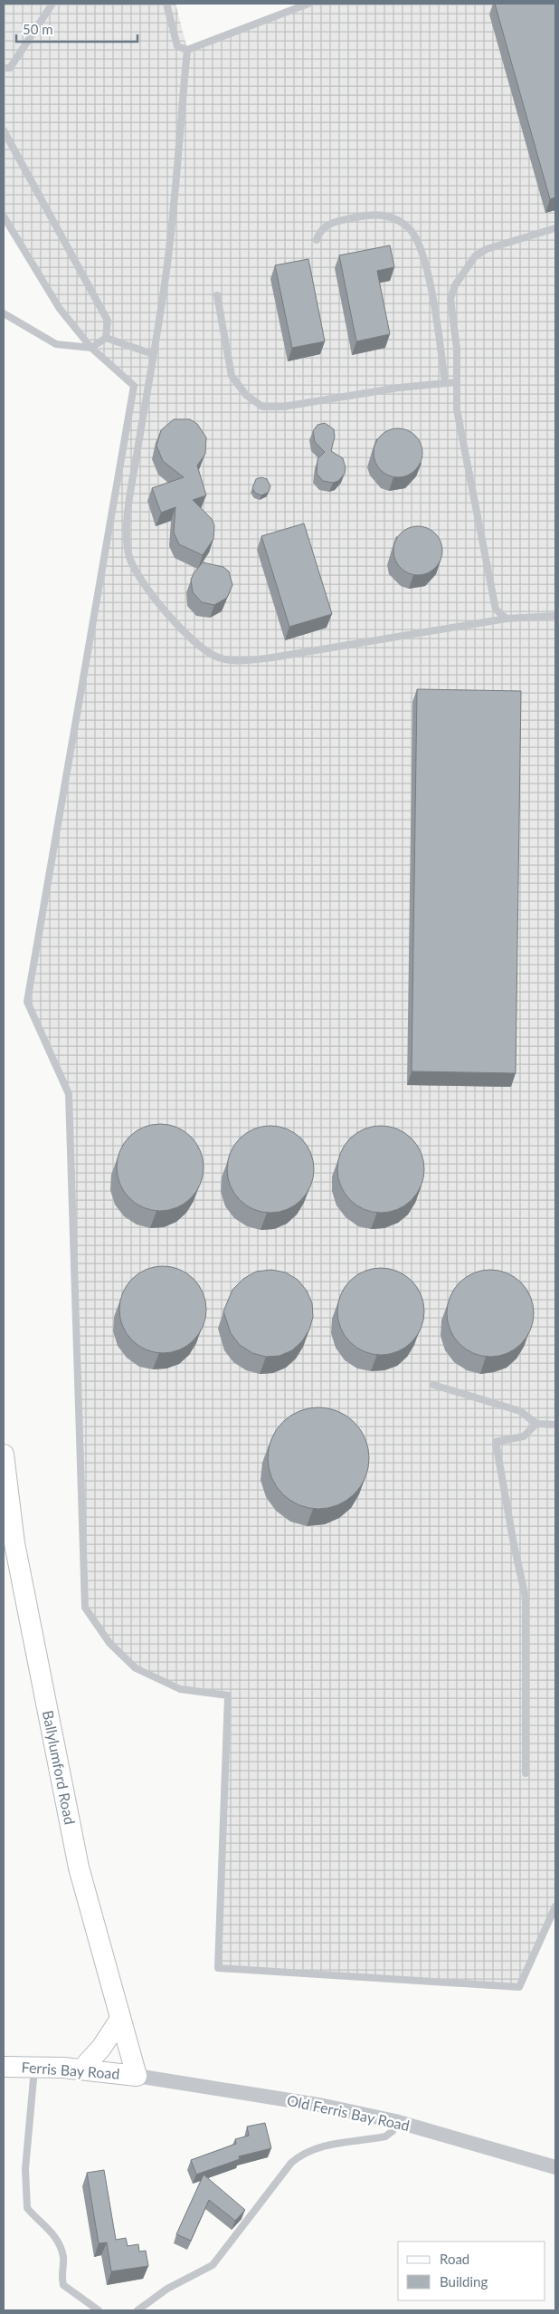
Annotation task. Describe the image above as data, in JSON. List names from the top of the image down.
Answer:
{
  "streets": {
    "main road": ["Ballylumford Road", "Ferris Bay Road"],
    "street": ["Old Ferris Bay Road"]
  },
  "crossings": [
    ["Ballylumford Road", "Ferris Bay Road"],
    ["Ballylumford Road", "Old Ferris Bay Road"],
    ["Ferris Bay Road", "Old Ferris Bay Road"]
  ],
  "legend": ["Road", "Building"],
  "scale_bar": "50 m"
}
